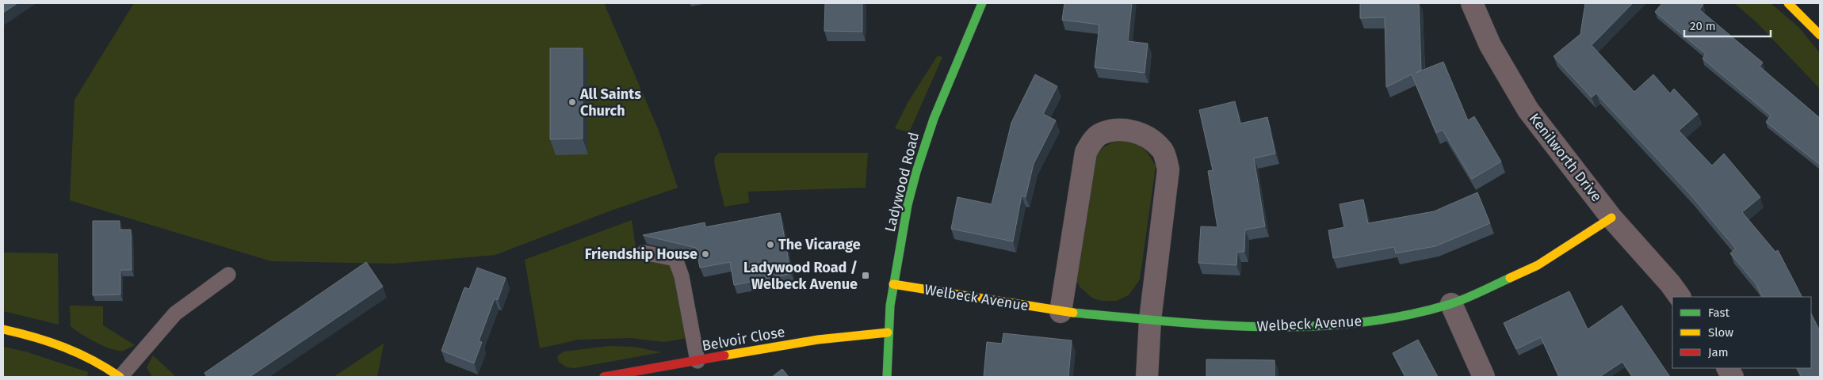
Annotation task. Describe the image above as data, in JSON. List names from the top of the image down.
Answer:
{
  "streets": {
    "street": [
      "Kenilworth Drive",
      "Ladywood Road",
      "Welbeck Avenue",
      "Belvoir Close"
    ]
  },
  "crossings": [
    ["Kenilworth Drive", "Welbeck Avenue"],
    ["Ladywood Road", "Welbeck Avenue"],
    ["Ladywood Road", "Belvoir Close"]
  ],
  "places": {
    "other": ["All Saints Church", "The Vicarage", "Friendship House"],
    "transit": ["Ladywood Road / Welbeck Avenue"]
  },
  "legend": ["Fast", "Slow", "Jam"],
  "scale_bar": "20 m"
}
